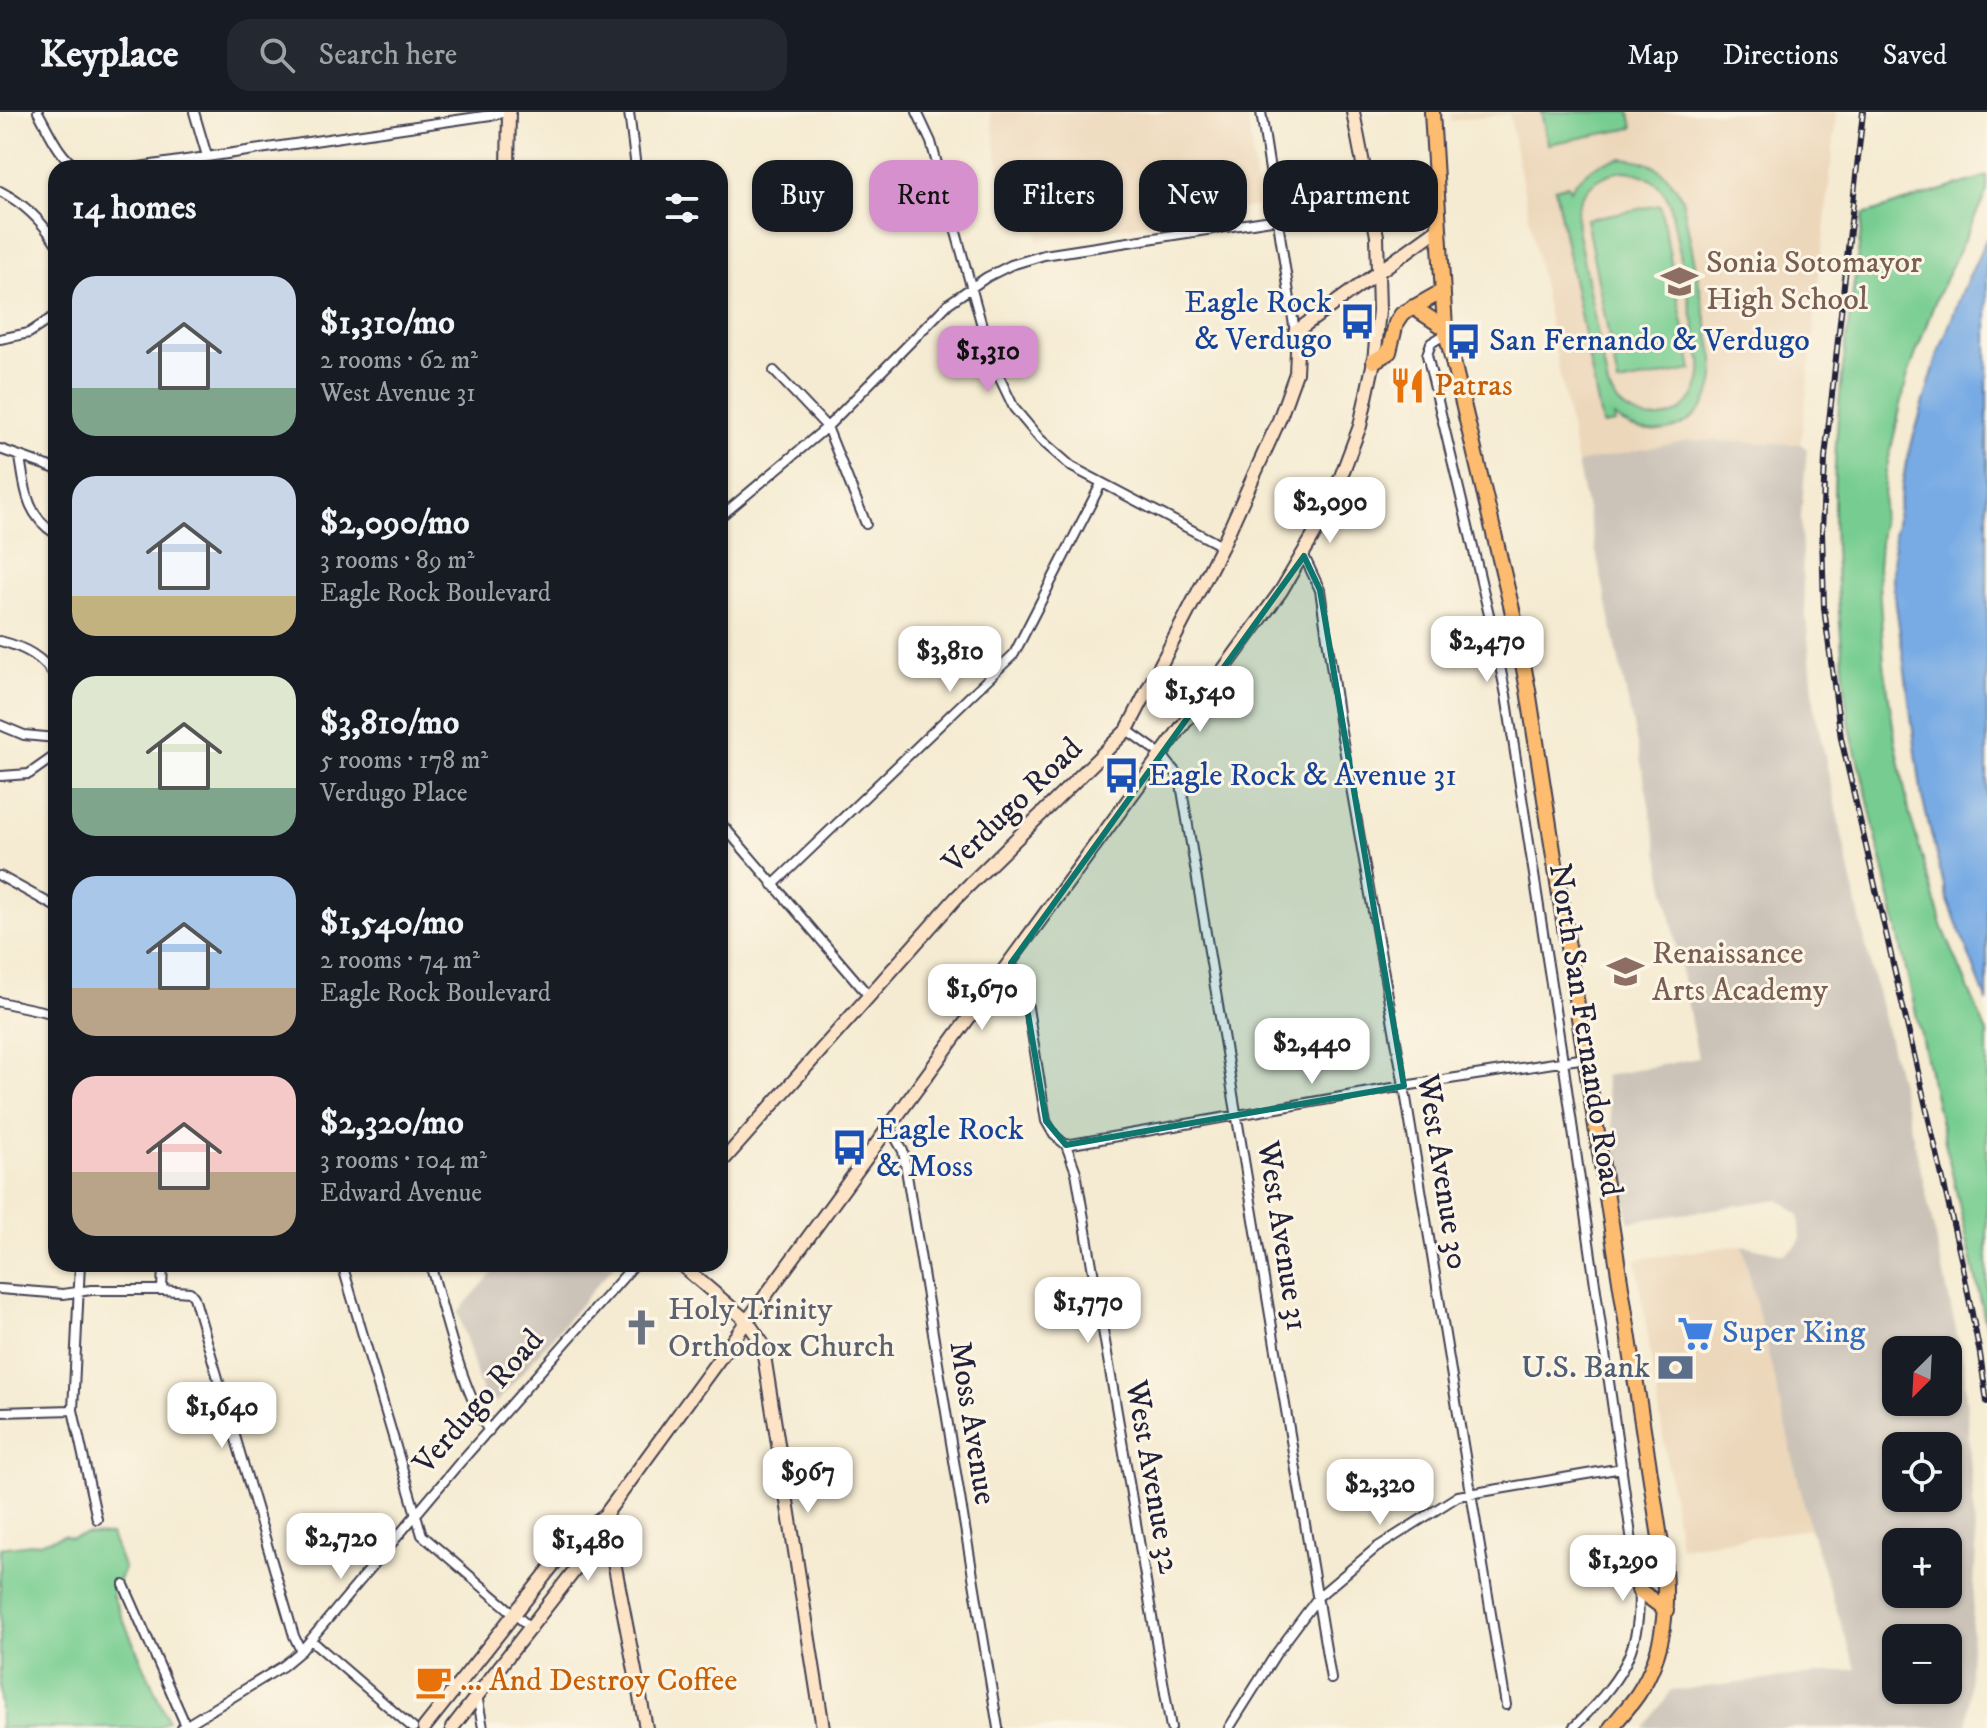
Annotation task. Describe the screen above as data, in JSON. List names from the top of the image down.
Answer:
{
  "streets": {
    "main road": ["Verdugo Road", "North San Fernando Road"],
    "street": [
      "West Avenue 30",
      "West Avenue 31",
      "Moss Avenue",
      "West Avenue 32"
    ]
  },
  "crossings": [
    ["Verdugo Road", "West Avenue 31"]
  ],
  "places": {
    "school or university": ["Sonia Sotomayor High School", "Renaissance Arts Academy"],
    "bus stop": [
      "Eagle Rock & Verdugo",
      "San Fernando & Verdugo",
      "Eagle Rock & Avenue 31",
      "Eagle Rock & Moss"
    ],
    "restaurant": ["Patras"],
    "church": ["Holy Trinity Orthodox Church"],
    "supermarket": ["Super King"],
    "bank": ["U.S. Bank"],
    "cafe": ["… And Destroy Coffee"]
  },
  "north": "bottom left",
  "page": {
    "header": "Keyplace",
    "search": "Search here",
    "nav": ["Map", "Directions", "Saved"],
    "chip": [
      "Buy",
      "Rent",
      "Filters",
      "New",
      "Apartment"
    ],
    "heading": "14 homes",
    "list": [
      {
        "name": "$1,310/mo",
        "note": "2 rooms · 62 m² · West Avenue 31"
      },
      {
        "name": "$2,090/mo",
        "note": "3 rooms · 89 m² · Eagle Rock Boulevard"
      },
      {
        "name": "$3,810/mo",
        "note": "5 rooms · 178 m² · Verdugo Place"
      },
      {
        "name": "$1,540/mo",
        "note": "2 rooms · 74 m² · Eagle Rock Boulevard"
      },
      {
        "name": "$2,320/mo",
        "note": "3 rooms · 104 m² · Edward Avenue"
      }
    ],
    "price": [
      "$1,310",
      "$2,090",
      "$2,470",
      "$3,810",
      "$1,540",
      "$1,670",
      "$2,440",
      "$1,770",
      "$1,640",
      "$967",
      "$2,320",
      "$2,720",
      "$1,480",
      "$1,290"
    ],
    "map_buttons": ["+", "−"]
  }
}
